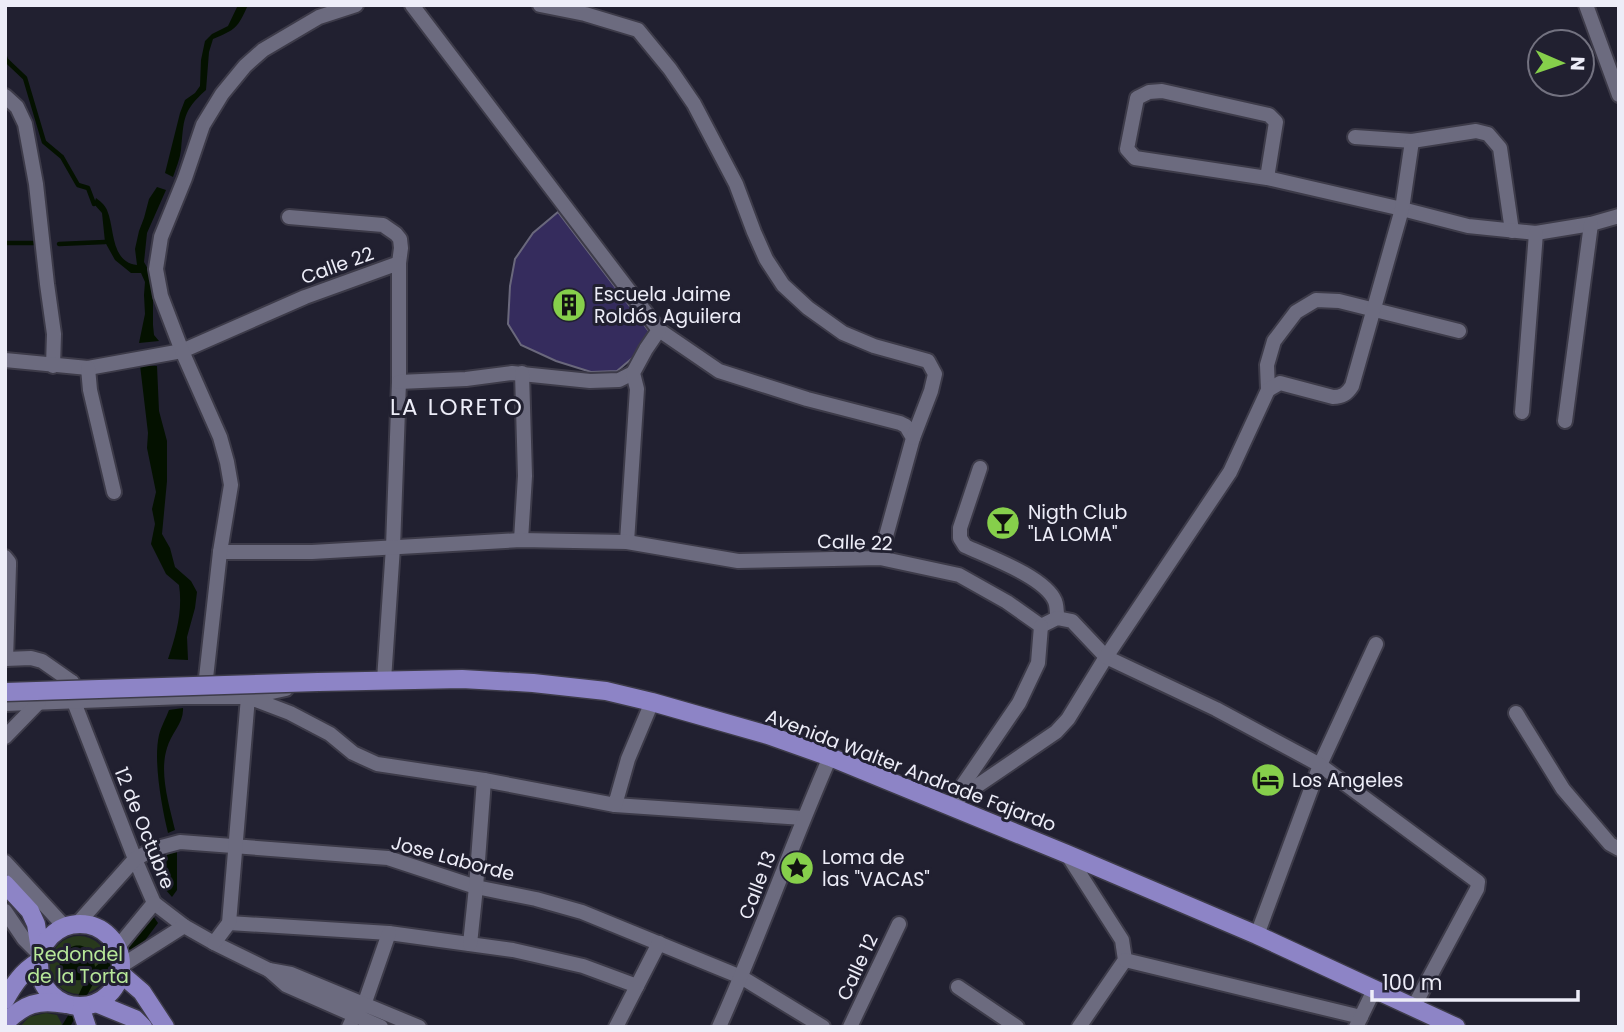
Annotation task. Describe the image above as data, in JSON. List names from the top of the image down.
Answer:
{
  "streets": {
    "main road": ["Avenida Walter Andrade Fajardo"],
    "street": [
      "Calle 22",
      "12 de Octubre",
      "Jose Laborde",
      "Calle 13",
      "Calle 12"
    ]
  },
  "crossings": [
    ["Calle 22", "Avenida Walter Andrade Fajardo"],
    ["Avenida Walter Andrade Fajardo", "12 de Octubre"],
    ["Avenida Walter Andrade Fajardo", "Calle 13"],
    ["12 de Octubre", "Jose Laborde"],
    ["Jose Laborde", "Calle 13"]
  ],
  "districts": ["LA LORETO"],
  "parks": ["Redondel de la Torta"],
  "places": {
    "building": ["Escuela Jaime Roldós Aguilera"],
    "bar": ["Nigth Club \"LA LOMA\""],
    "hotel": ["Los Angeles"],
    "place": ["Loma de las \"VACAS\""]
  },
  "scale_bar": "100 m",
  "north": "right"
}
